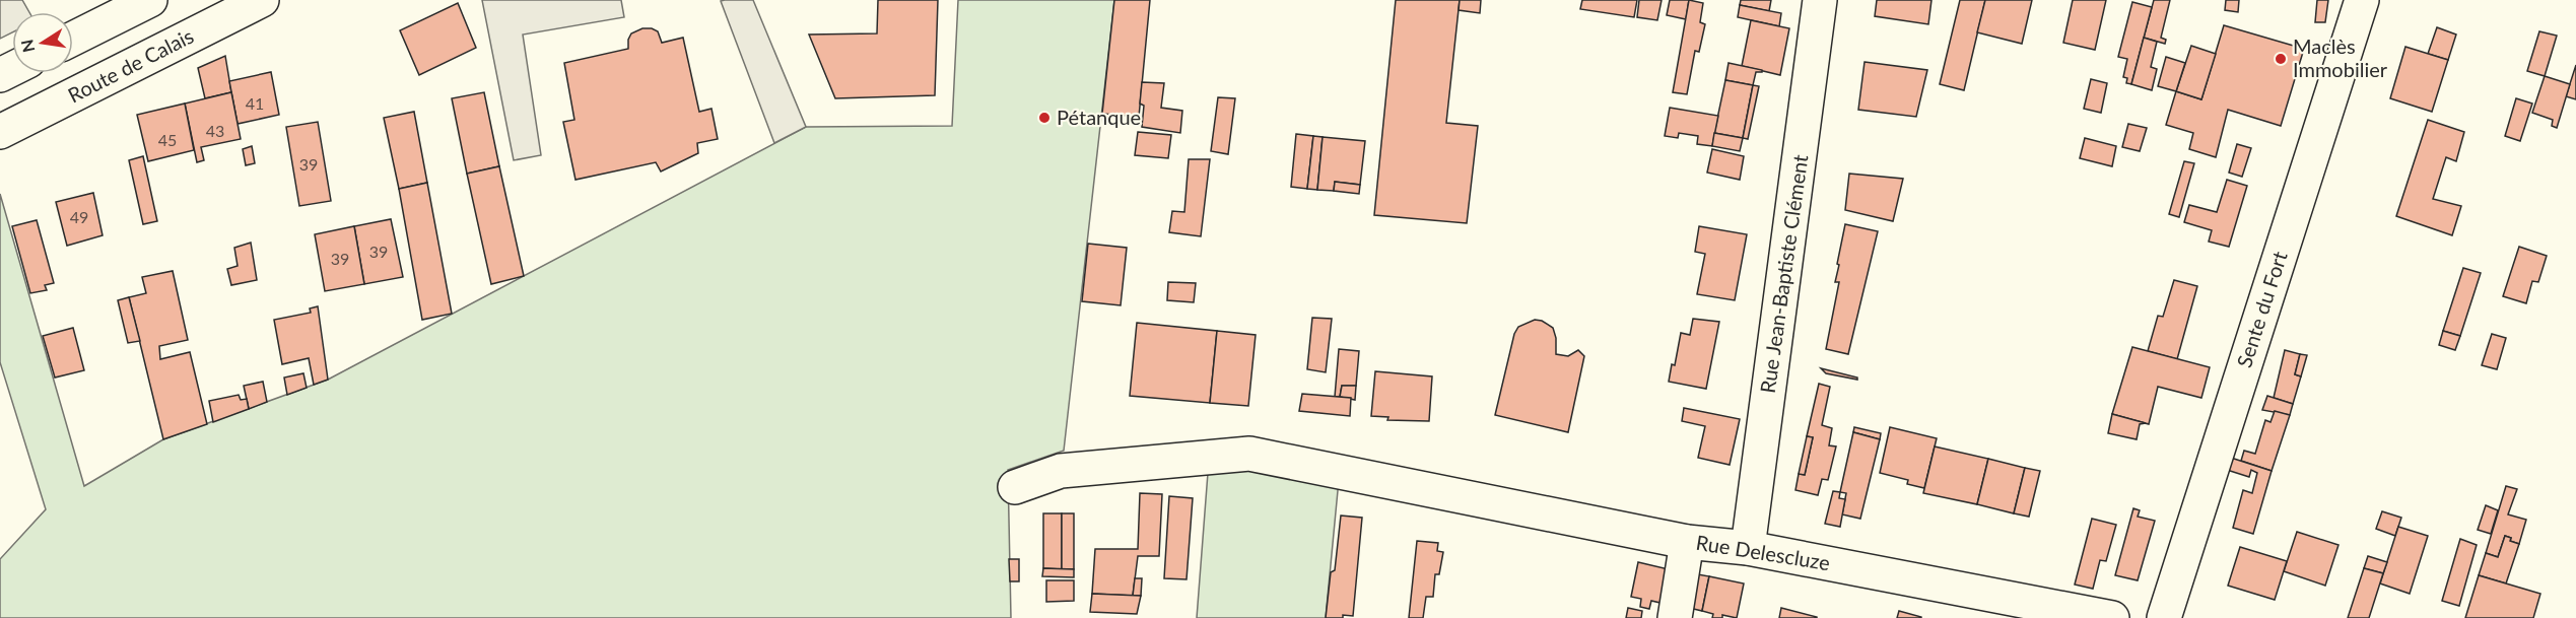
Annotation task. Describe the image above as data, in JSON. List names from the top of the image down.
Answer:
{
  "streets": {
    "street": [
      "Route de Calais",
      "Rue Jean-Baptiste Clément",
      "Sente du Fort",
      "Rue Delescluze"
    ]
  },
  "crossings": [
    ["Rue Jean-Baptiste Clément", "Rue Delescluze"]
  ],
  "places": ["Maclès Immobilier", "Pétanque"],
  "house_numbers": [
    "41",
    "43",
    "45",
    "39",
    "49",
    "39",
    "39"
  ],
  "north": "left"
}
